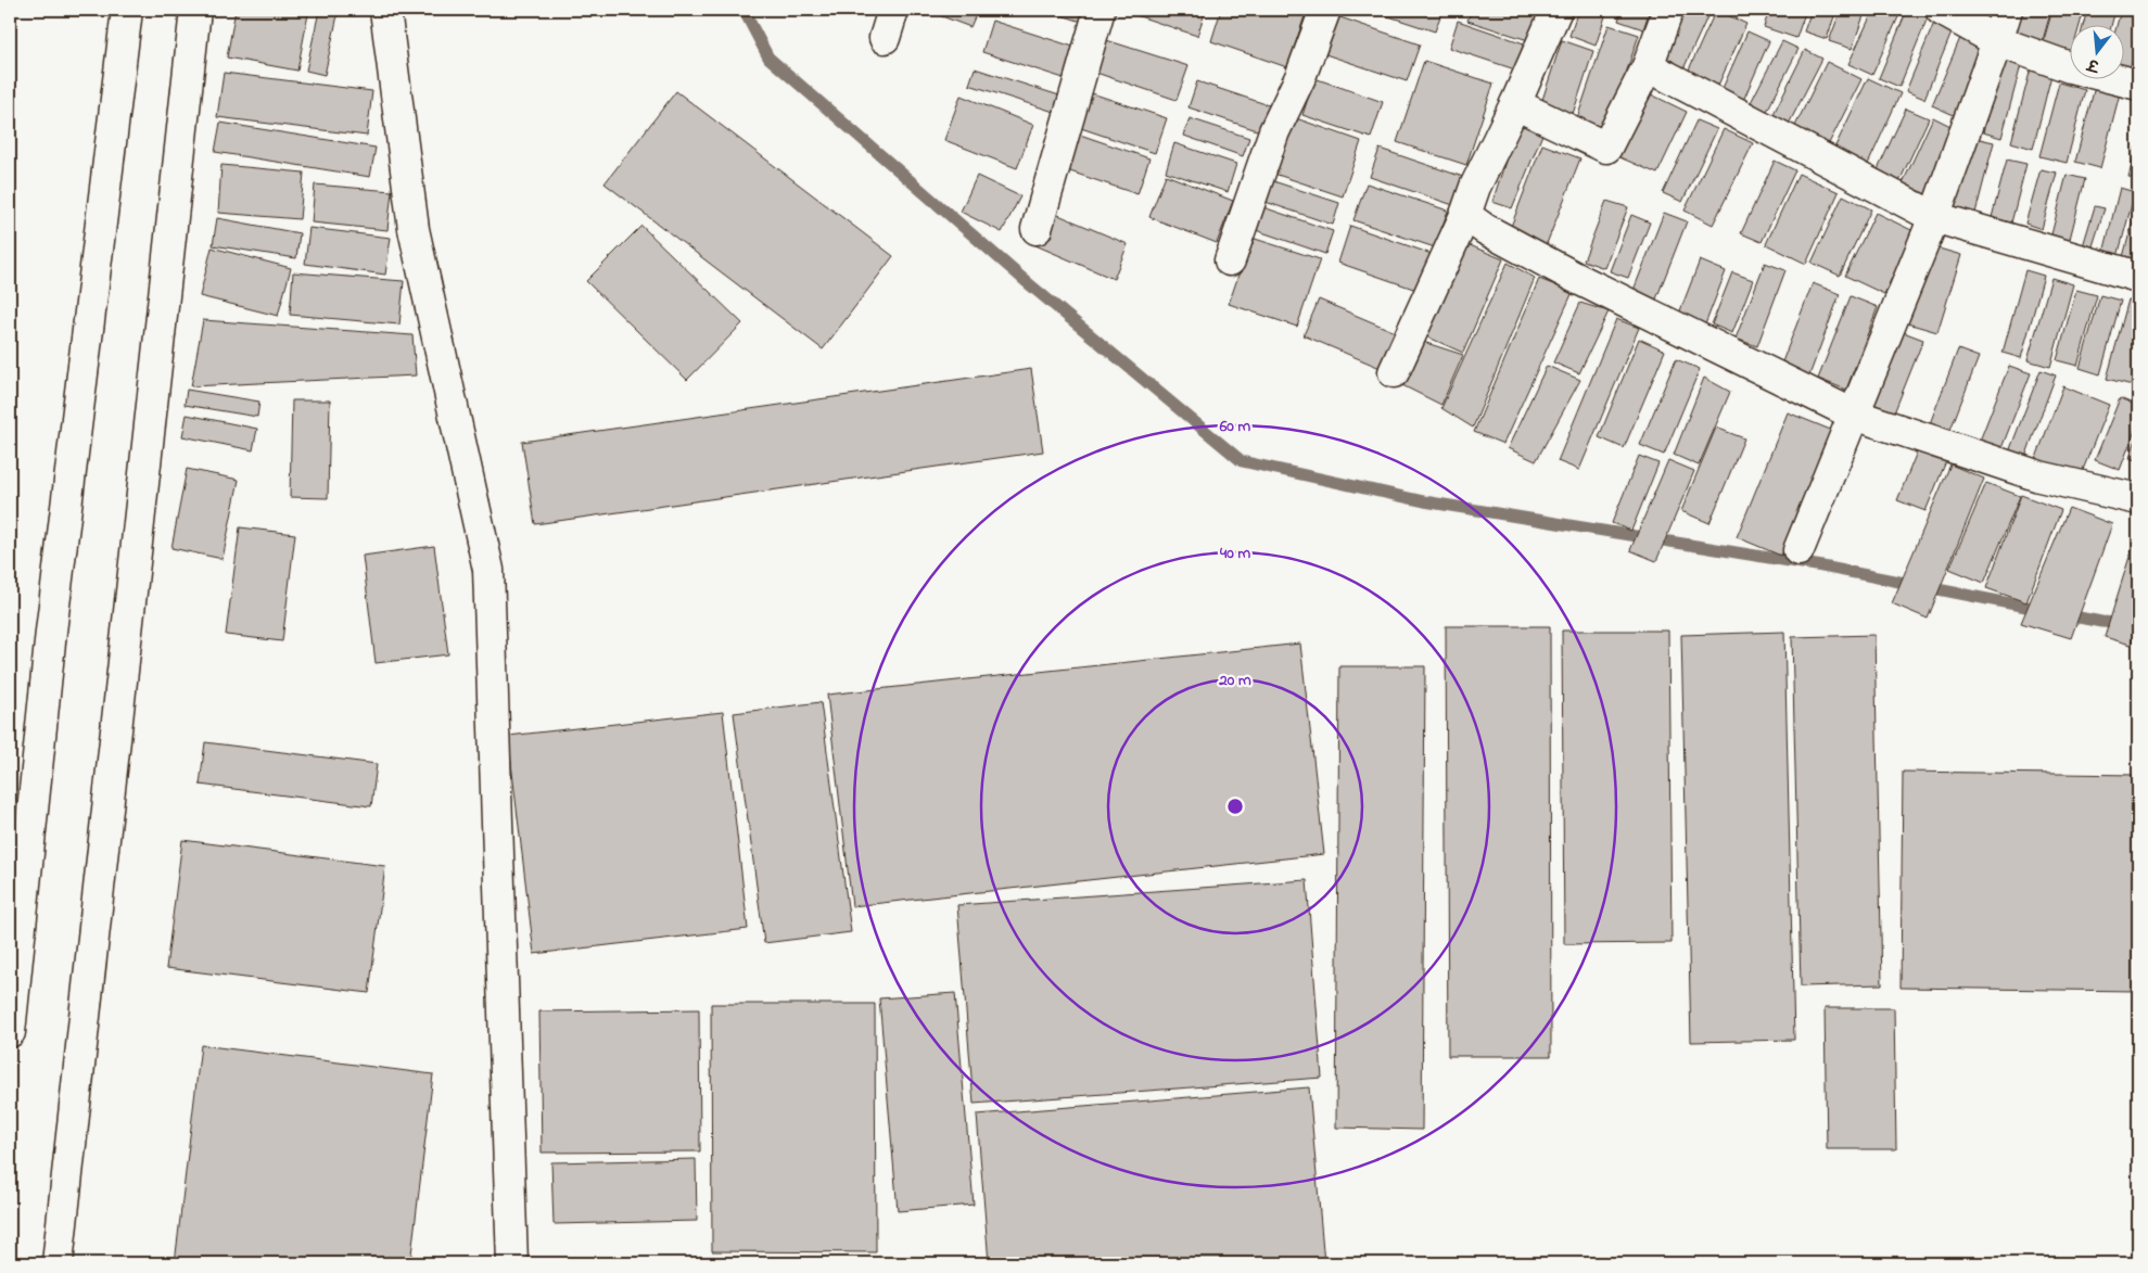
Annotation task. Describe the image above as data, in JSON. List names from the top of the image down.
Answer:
{
  "north": "bottom",
  "rings": ["60 m", "40 m", "20 m"]
}
